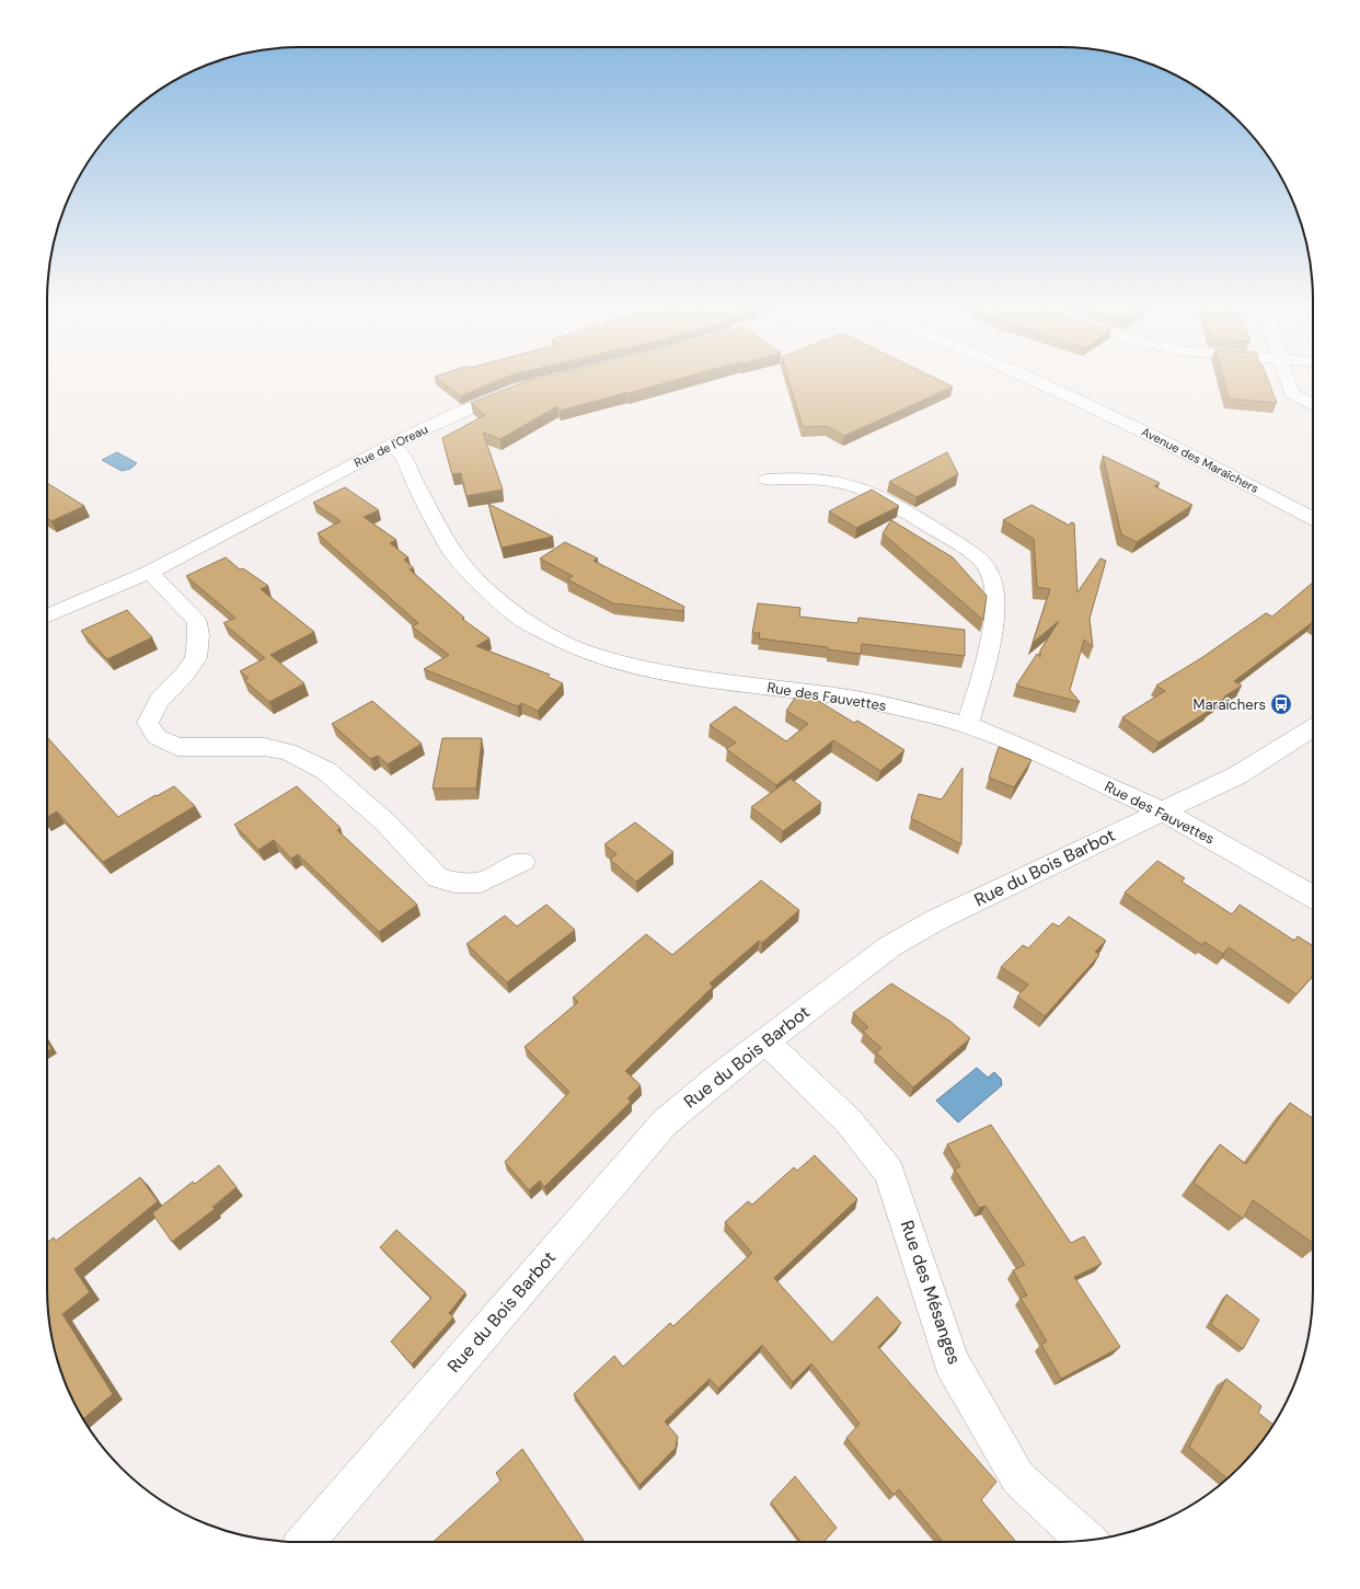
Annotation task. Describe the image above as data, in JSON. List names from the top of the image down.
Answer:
{
  "streets": {
    "street": [
      "Rue de l'Oreau",
      "Avenue des Maraîchers",
      "Rue des Fauvettes",
      "Rue du Bois Barbot",
      "Rue des Mésanges"
    ]
  },
  "crossings": [
    ["Rue de l'Oreau", "Rue des Fauvettes"],
    ["Rue des Fauvettes", "Rue du Bois Barbot"],
    ["Rue du Bois Barbot", "Rue des Mésanges"]
  ],
  "places": {
    "bus stop": ["Maraîchers"]
  }
}
